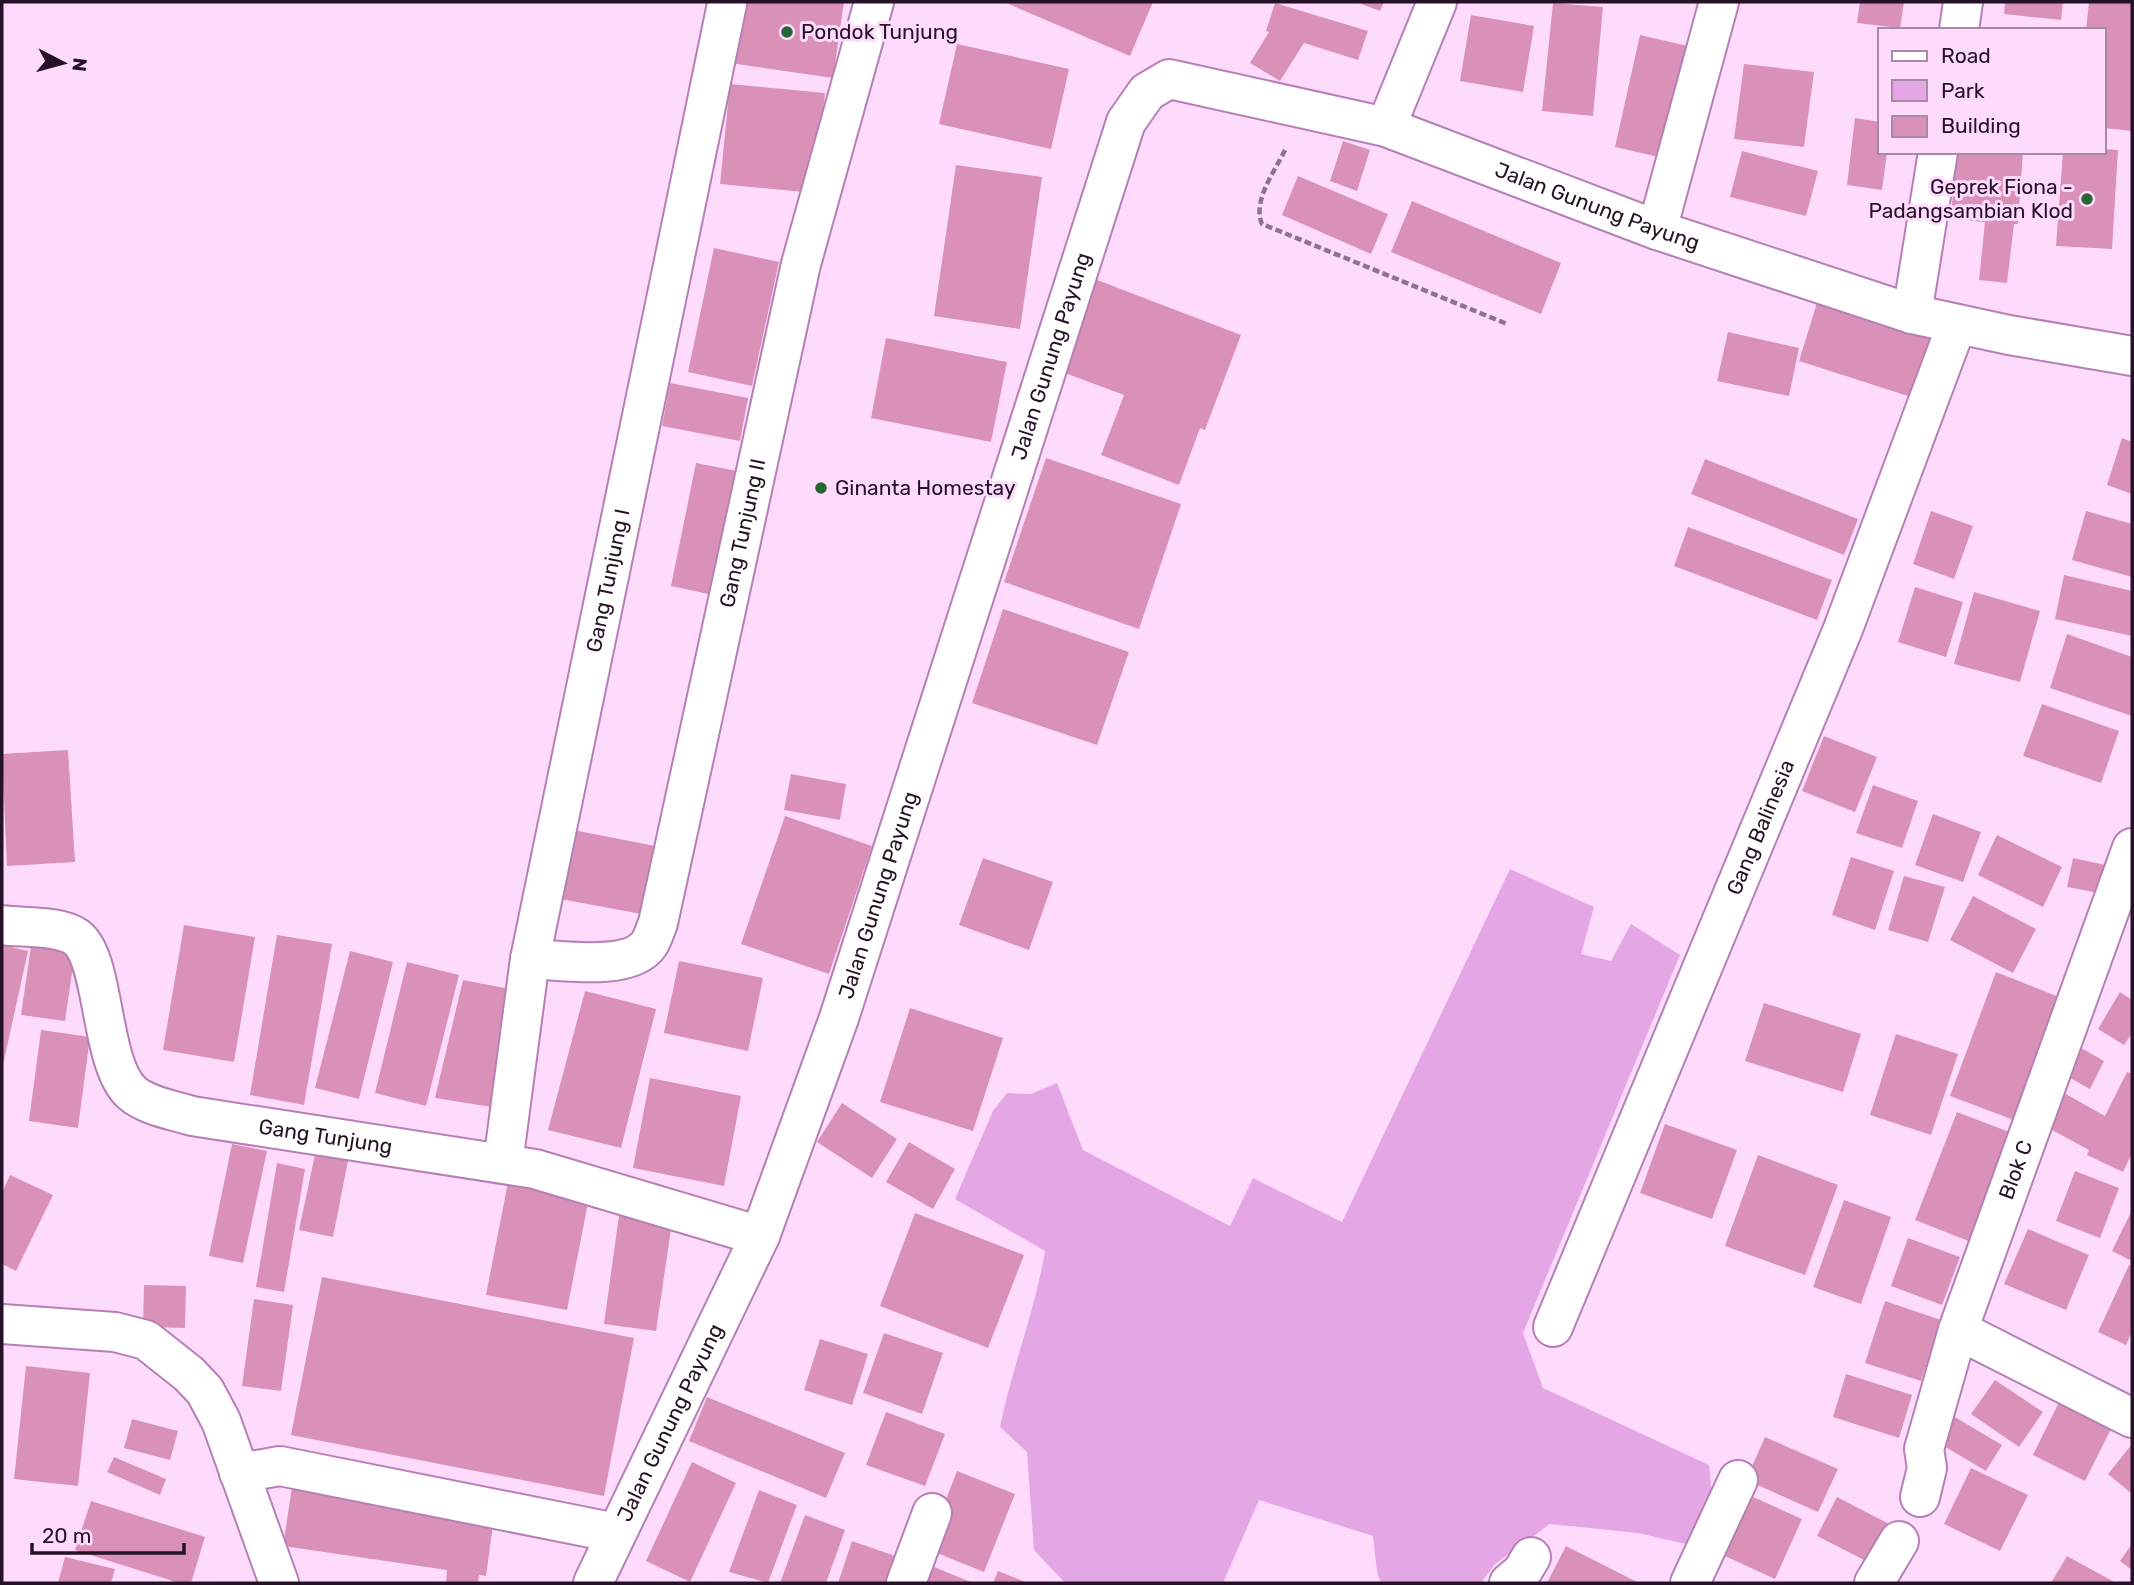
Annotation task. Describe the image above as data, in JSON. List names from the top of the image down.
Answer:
{
  "streets": {
    "street": [
      "Jalan Gunung Payung",
      "Gang Tunjung II",
      "Gang Tunjung I",
      "Gang Balinesia",
      "Gang Tunjung",
      "Blok C"
    ]
  },
  "crossings": [
    ["Jalan Gunung Payung", "Gang Balinesia"],
    ["Jalan Gunung Payung", "Gang Tunjung"],
    ["Gang Tunjung II", "Gang Tunjung I"],
    ["Gang Tunjung I", "Gang Tunjung"]
  ],
  "places": ["Pondok Tunjung", "Geprek Fiona - Padangsambian Klod", "Ginanta Homestay"],
  "legend": ["Road", "Park", "Building"],
  "scale_bar": "20 m",
  "north": "right"
}
